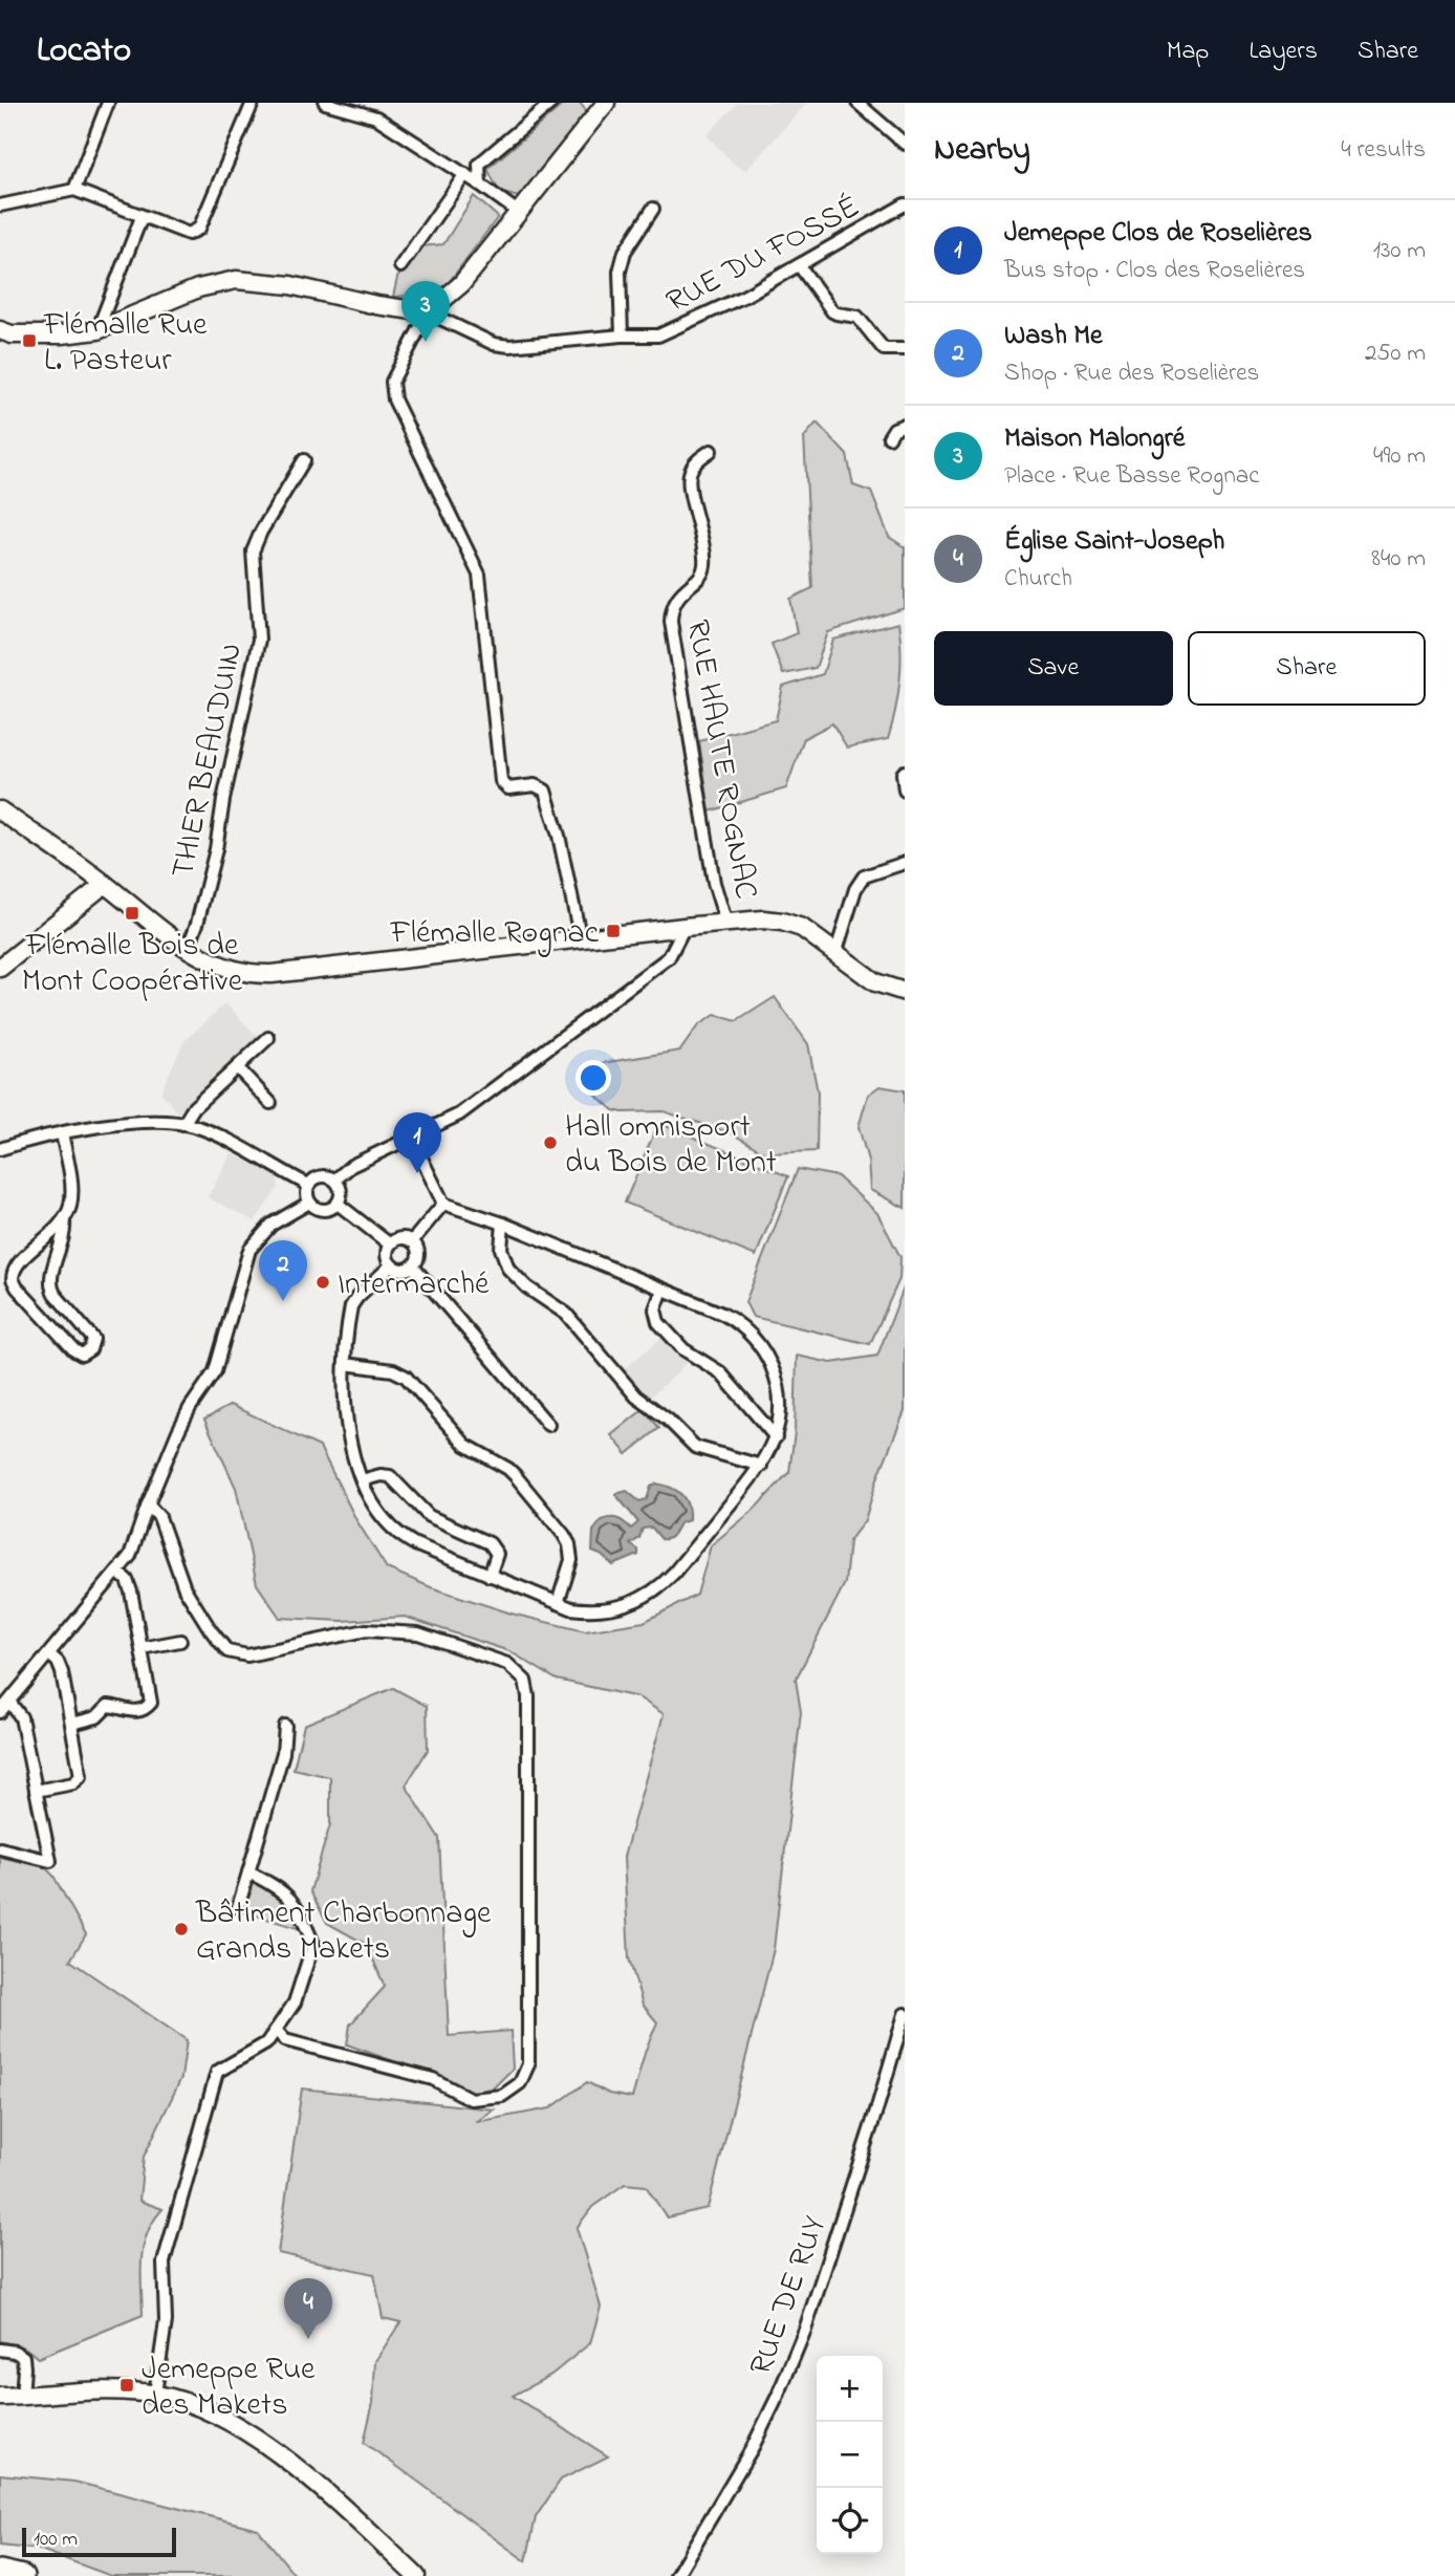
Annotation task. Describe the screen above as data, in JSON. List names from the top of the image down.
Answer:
{
  "streets": {
    "street": [
      "RUE DU FOSSÉ",
      "RUE HAUTE ROGNAC",
      "THIER BEAUDUIN",
      "RUE DE RUY"
    ]
  },
  "places": {
    "transit": [
      "Flémalle Rue L. Pasteur",
      "Flémalle Bois de Mont Coopérative",
      "Flémalle Rognac",
      "Jemeppe Rue des Makets"
    ],
    "other": ["Hall omnisport du Bois de Mont", "Intermarché", "Bâtiment Charbonnage Grands Makets"]
  },
  "scale_bar": "100 m",
  "page": {
    "header": "Locato",
    "nav": ["Map", "Layers", "Share"],
    "heading": ["Nearby", "4 results"],
    "list": [
      {
        "mark": "1",
        "name": "Jemeppe Clos de Roselières",
        "note": "Bus stop · Clos des Roselières",
        "value": "130 m"
      },
      {
        "mark": "2",
        "name": "Wash Me",
        "note": "Shop · Rue des Roselières",
        "value": "250 m"
      },
      {
        "mark": "3",
        "name": "Maison Malongré",
        "note": "Place · Rue Basse Rognac",
        "value": "490 m"
      },
      {
        "mark": "4",
        "name": "Église Saint-Joseph",
        "note": "Church",
        "value": "840 m"
      }
    ],
    "pins": [
      "3",
      "1",
      "2",
      "4"
    ],
    "buttons": ["Save", "Share"],
    "map_buttons": ["+", "−"],
    "scale": "100 m"
  }
}
